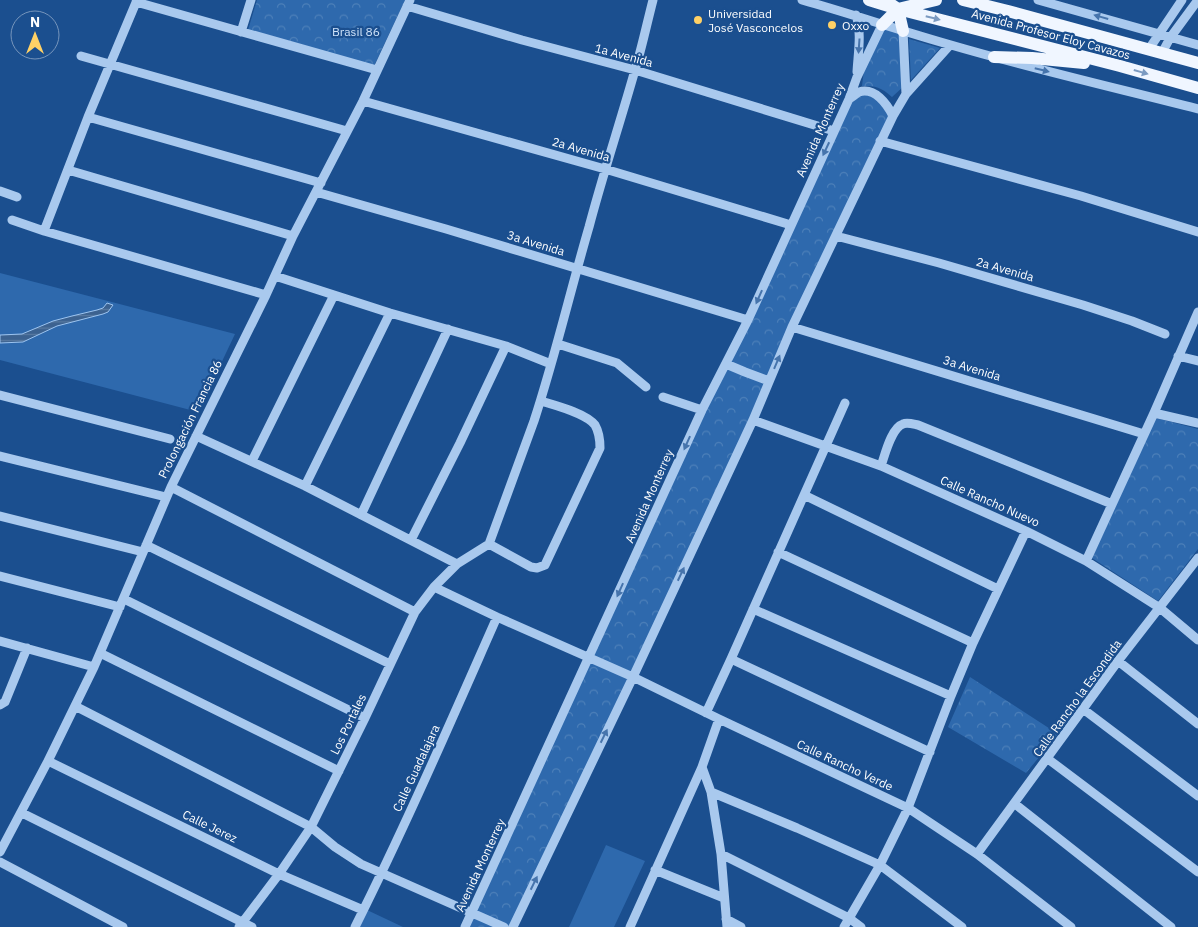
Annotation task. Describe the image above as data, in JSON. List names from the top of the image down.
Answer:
{
  "streets": {
    "main road": ["Avenida Profesor Eloy Cavazos"],
    "street": [
      "1a Avenida",
      "Avenida Monterrey",
      "2a Avenida",
      "3a Avenida",
      "Prolongación Francia 86",
      "Calle Rancho Nuevo",
      "Calle Rancho la Escondida",
      "Los Portales",
      "Calle Rancho Verde",
      "Calle Guadalajara",
      "Calle Jerez"
    ]
  },
  "crossings": [
    ["1a Avenida", "Avenida Monterrey"],
    ["1a Avenida", "Prolongación Francia 86"],
    ["Avenida Monterrey", "2a Avenida"],
    ["Avenida Monterrey", "3a Avenida"],
    ["Avenida Monterrey", "Calle Rancho Verde"],
    ["2a Avenida", "Prolongación Francia 86"],
    ["3a Avenida", "Prolongación Francia 86"],
    ["Prolongación Francia 86", "Calle Jerez"],
    ["Calle Rancho Nuevo", "Calle Rancho la Escondida"],
    ["Calle Rancho la Escondida", "Calle Rancho Verde"],
    ["Los Portales", "Calle Rancho Verde"],
    ["Los Portales", "Calle Jerez"],
    ["Calle Rancho Verde", "Calle Guadalajara"],
    ["Calle Guadalajara", "Calle Jerez"]
  ],
  "parks": ["Brasil 86"],
  "places": ["Universidad José Vasconcelos", "Oxxo"],
  "north": "top"
}
